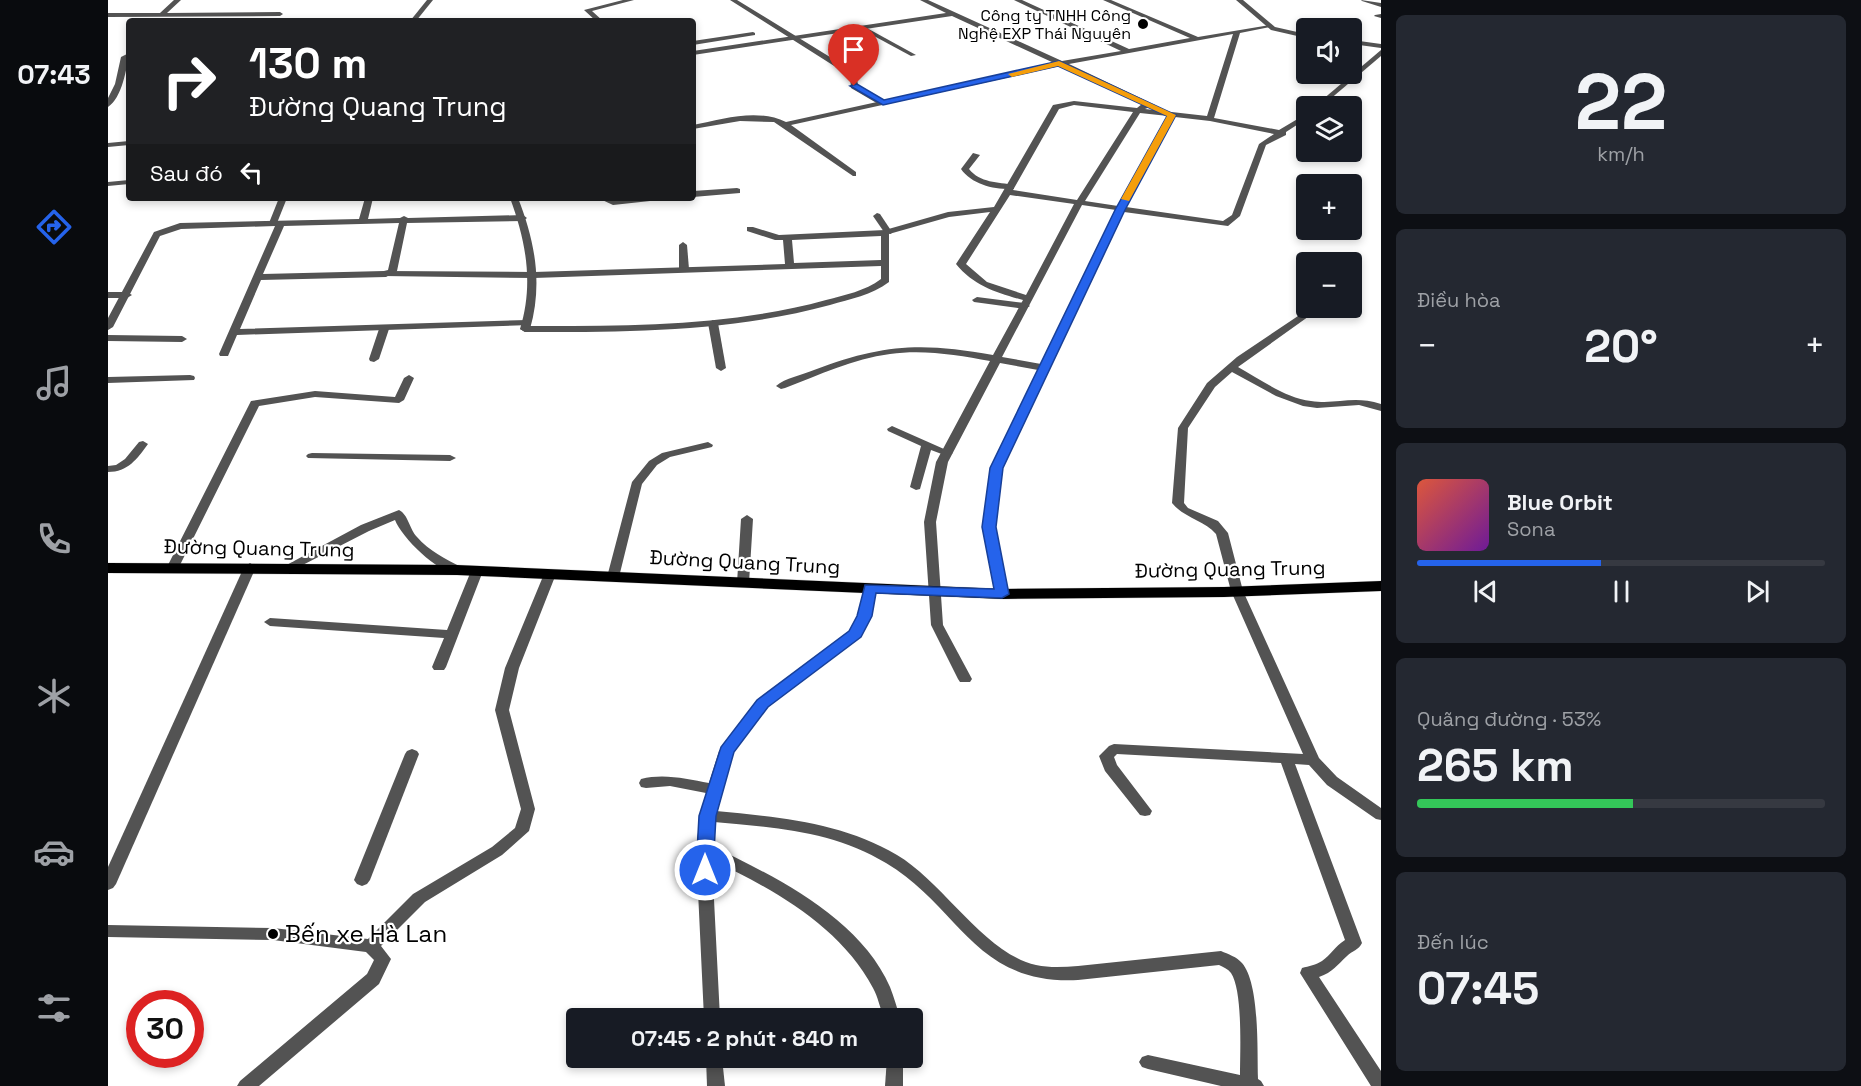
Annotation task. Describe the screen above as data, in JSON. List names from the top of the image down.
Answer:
{
  "streets": {
    "main road": ["Đường Quang Trung"]
  },
  "places": ["Công ty TNHH Công Nghệ EXP Thái Nguyên", "Bến xe Hà Lan"],
  "page": {
    "tabs": "07:43",
    "tile": [
      ["22", "km/h"],
      "Điều hòa",
      ["Quãng đường · 53%", "265 km"],
      ["Đến lúc", "07:45"]
    ],
    "map_buttons": ["+", "−"],
    "turn": ["130 m", "Đường Quang Trung"],
    "then": "Sau đó",
    "heat": ["−", "20°", "+"],
    "song": ["Blue Orbit", "Sona"],
    "limit": "30",
    "trip": "07:45 · 2 phút · 840 m"
  }
}
